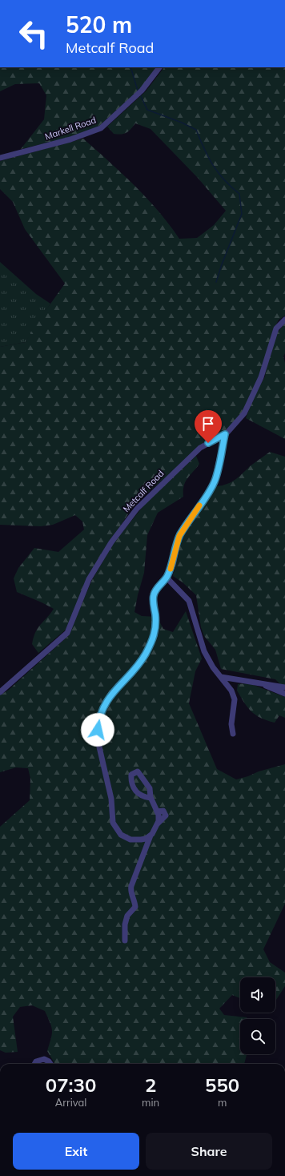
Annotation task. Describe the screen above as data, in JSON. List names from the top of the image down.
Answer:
{
  "streets": {
    "street": ["Markell Road", "Metcalf Road"]
  },
  "page": {
    "turn": ["520 m", "Metcalf Road"],
    "eta": [
      "07:30",
      "Arrival",
      "2",
      "min",
      "550",
      "m"
    ],
    "buttons": ["Exit", "Share"]
  }
}
